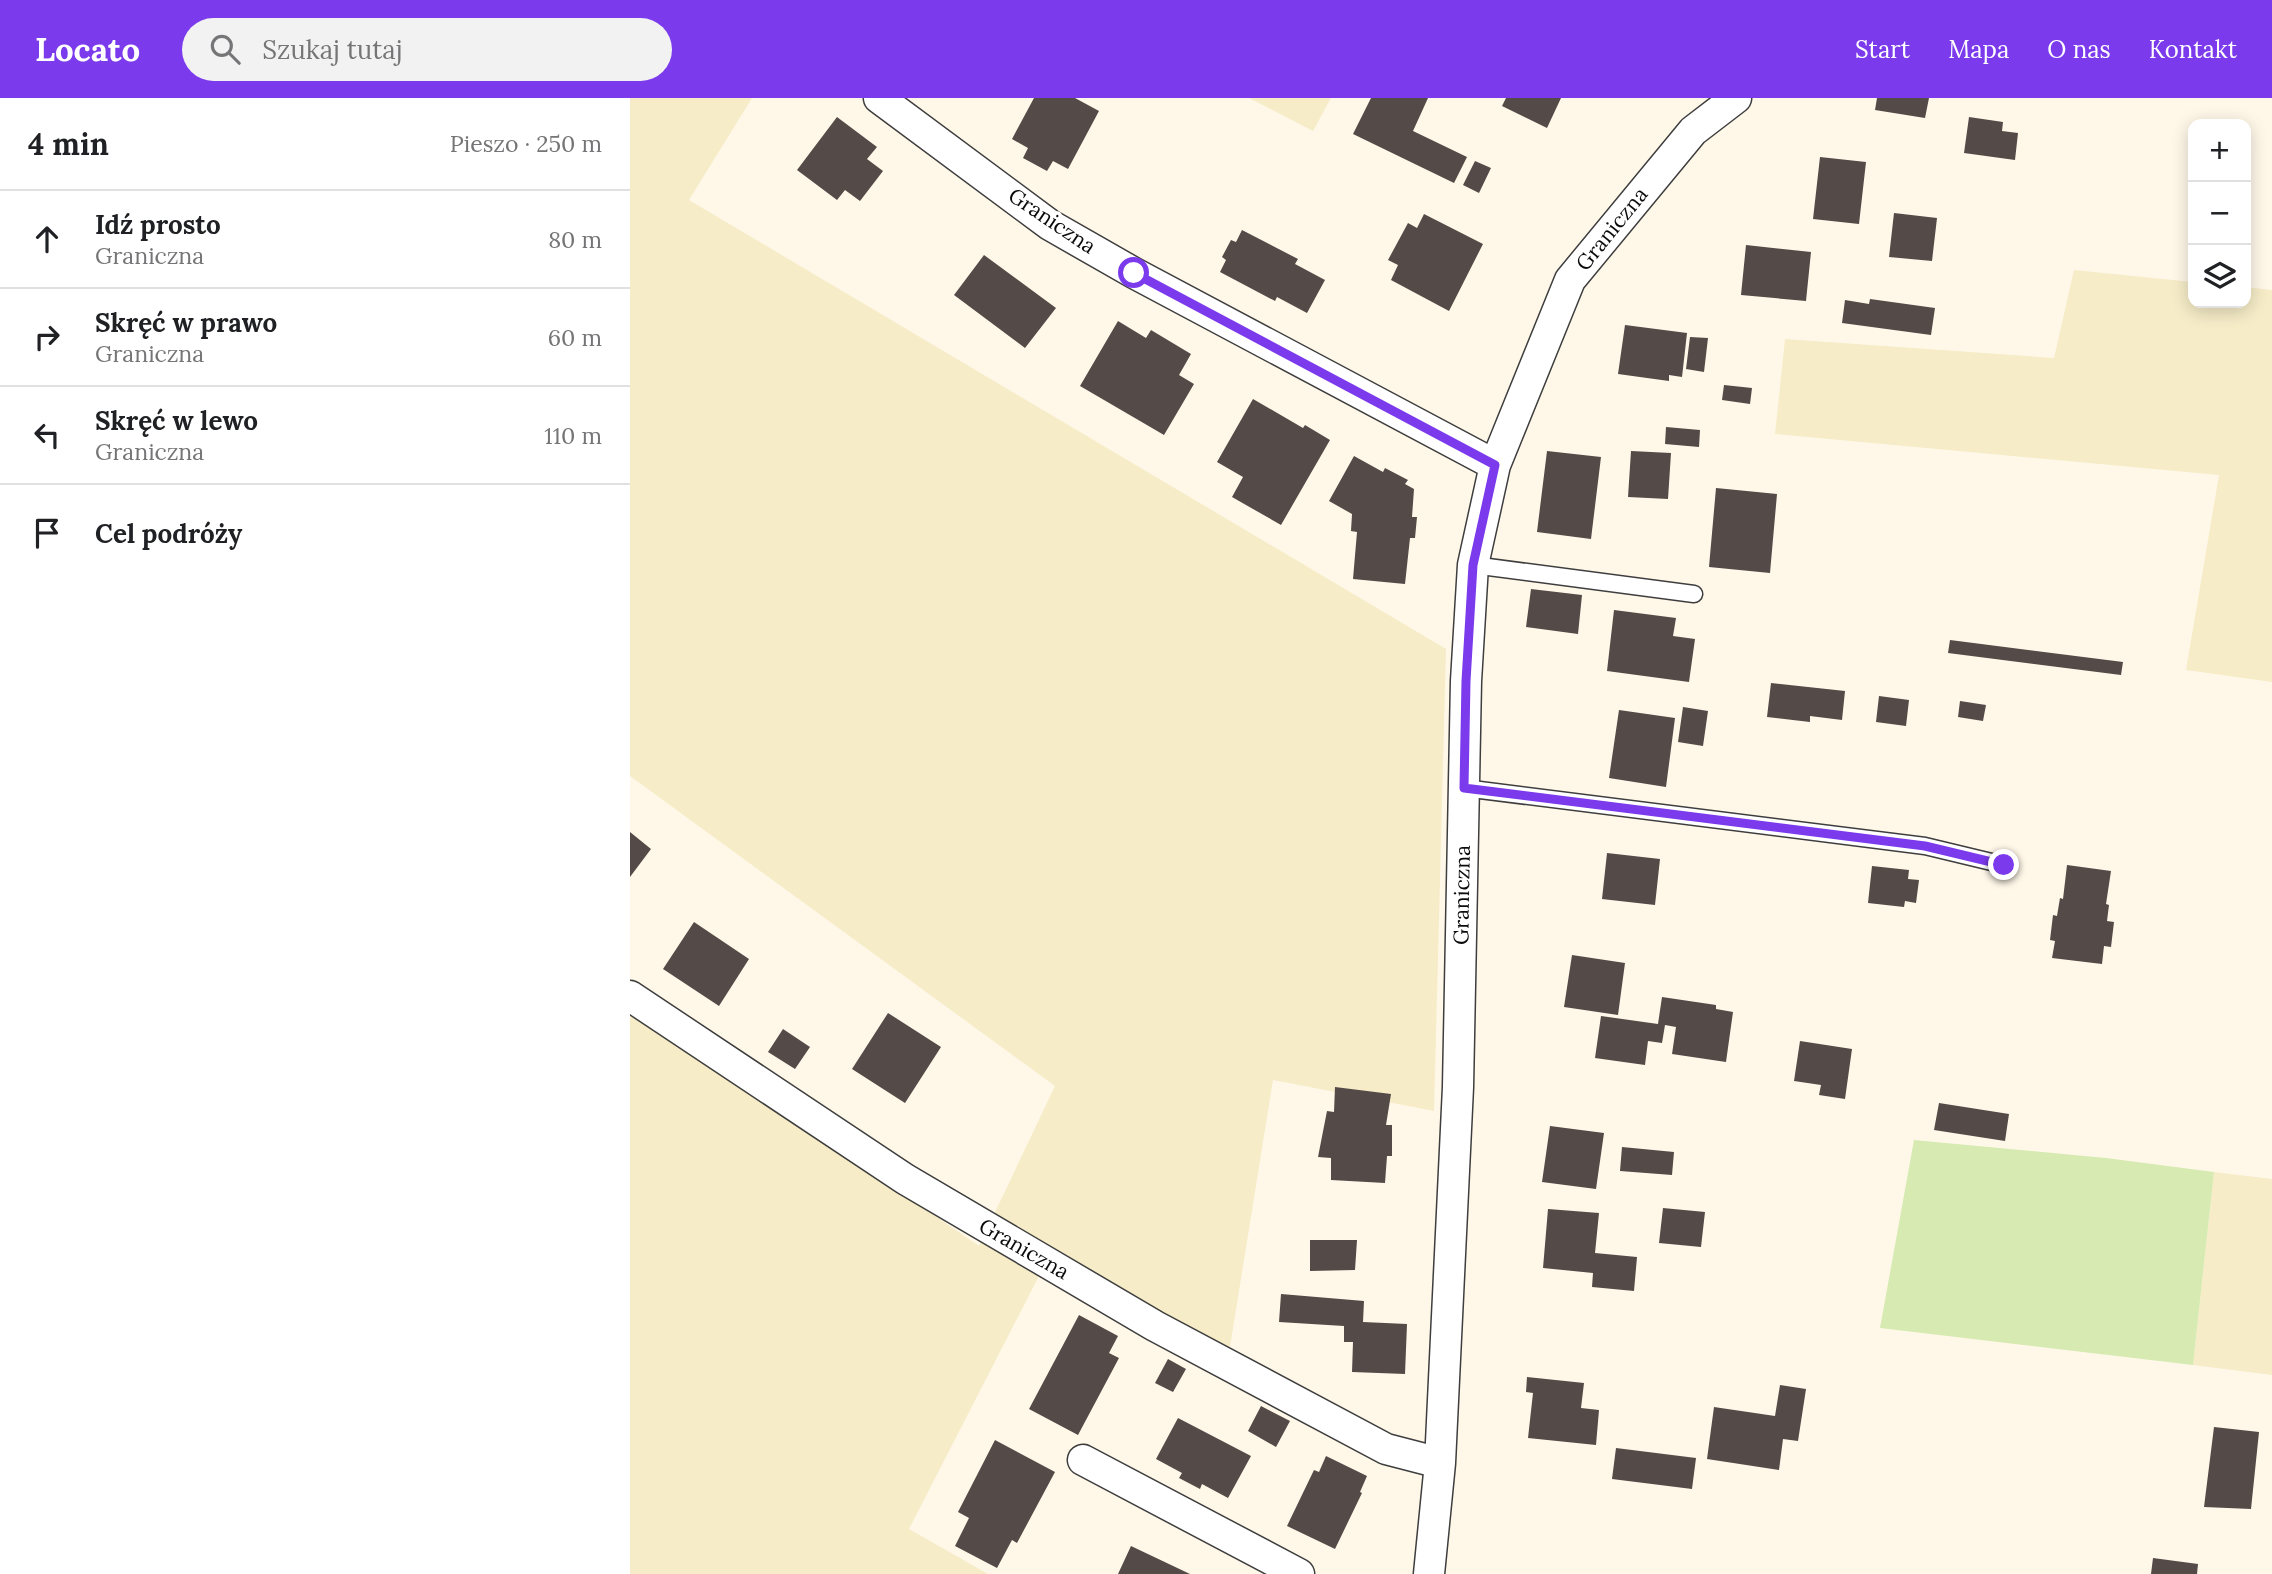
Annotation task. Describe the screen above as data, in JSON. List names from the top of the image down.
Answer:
{
  "streets": {
    "street": ["Graniczna"]
  },
  "page": {
    "header": "Locato",
    "search": "Szukaj tutaj",
    "nav": [
      "Start",
      "Mapa",
      "O nas",
      "Kontakt"
    ],
    "heading": ["4 min", "Pieszo · 250 m"],
    "map_buttons": ["+", "−"],
    "list": [
      ["Idź prosto", "Graniczna", "80 m"],
      ["Skręć w prawo", "Graniczna", "60 m"],
      ["Skręć w lewo", "Graniczna", "110 m"],
      "Cel podróży"
    ]
  }
}
